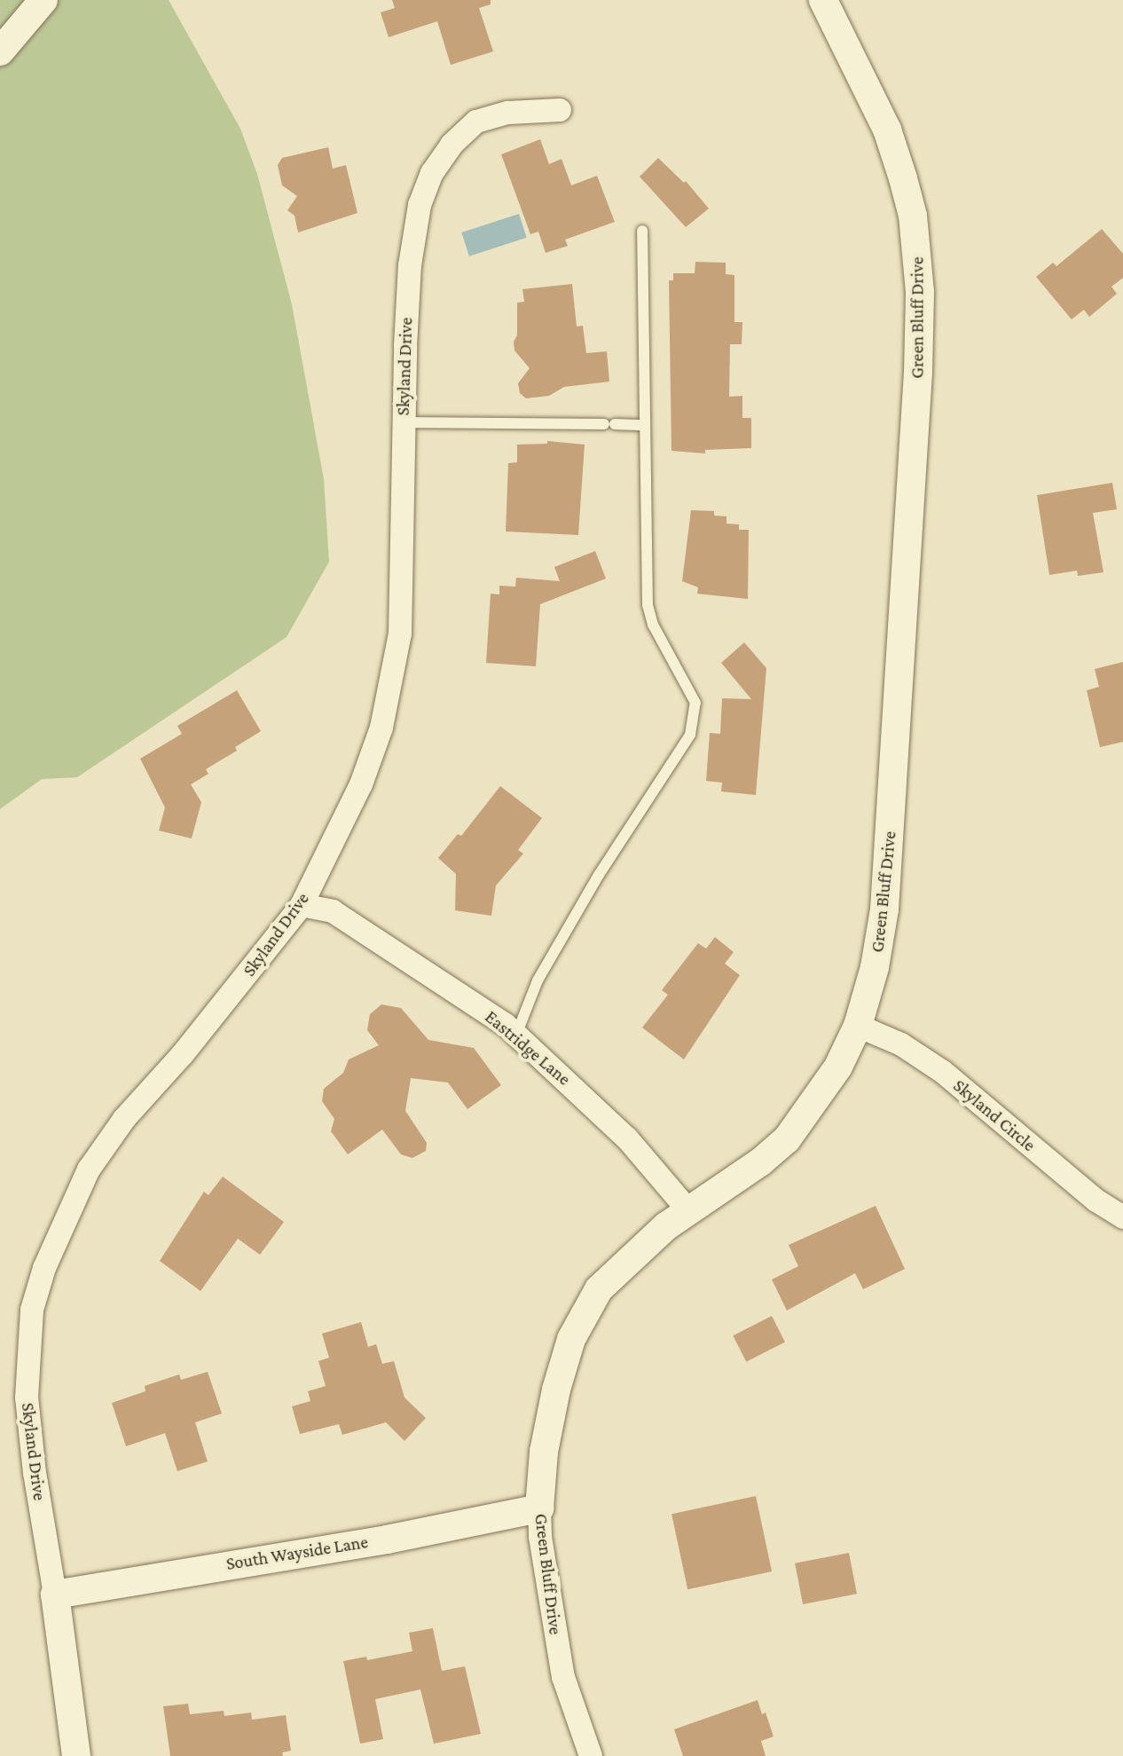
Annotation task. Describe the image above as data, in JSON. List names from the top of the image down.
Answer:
{
  "streets": {
    "street": [
      "Green Bluff Drive",
      "Skyland Drive",
      "Eastridge Lane",
      "Skyland Circle",
      "South Wayside Lane"
    ]
  },
  "crossings": [
    ["Green Bluff Drive", "Eastridge Lane"],
    ["Green Bluff Drive", "Skyland Circle"],
    ["Green Bluff Drive", "South Wayside Lane"],
    ["Skyland Drive", "Eastridge Lane"],
    ["Skyland Drive", "South Wayside Lane"]
  ]
}
